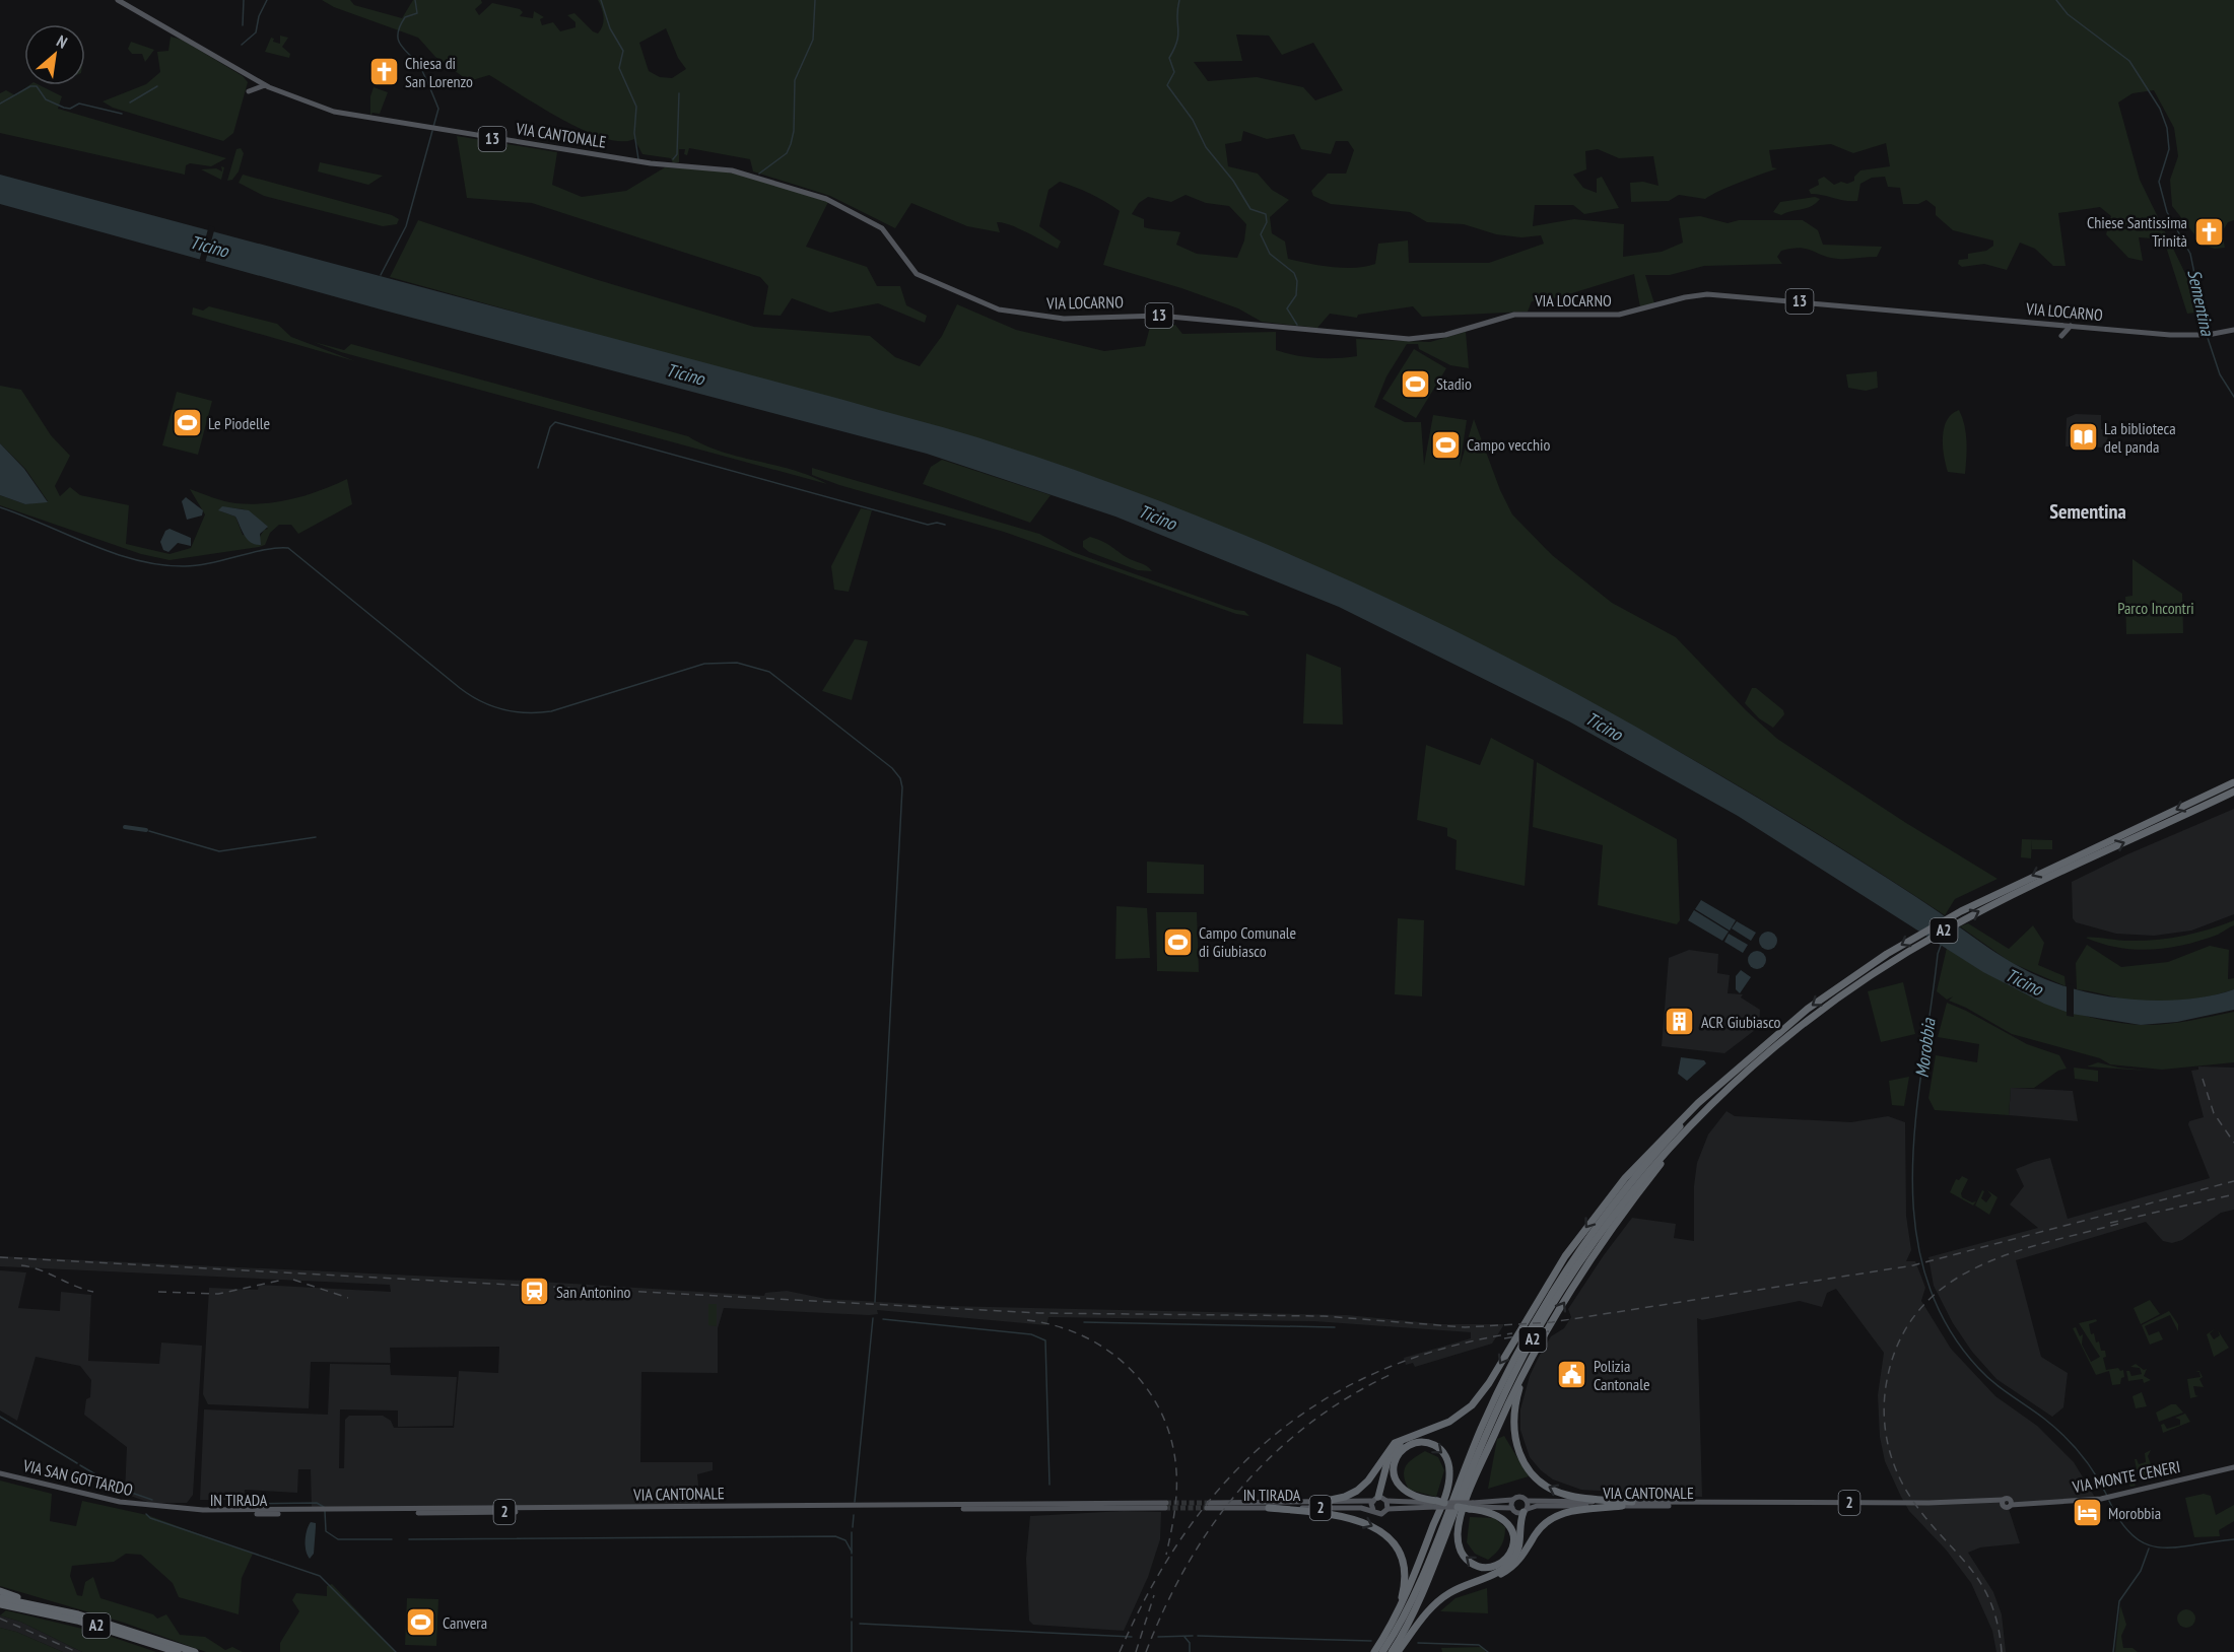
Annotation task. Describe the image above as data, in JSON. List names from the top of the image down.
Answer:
{
  "streets": {
    "highway": ["A2"],
    "main road": [
      "VIA CANTONALE",
      "13",
      "VIA LOCARNO",
      "VIA MONTE CENERI",
      "VIA SAN GOTTARDO",
      "IN TIRADA",
      "2"
    ]
  },
  "crossings": [
    ["VIA CANTONALE", "VIA LOCARNO"],
    ["VIA CANTONALE", "A2"],
    ["VIA CANTONALE", "VIA MONTE CENERI"],
    ["VIA CANTONALE", "IN TIRADA"],
    ["A2", "IN TIRADA"],
    ["A2", "2"],
    ["VIA SAN GOTTARDO", "IN TIRADA"],
    ["IN TIRADA", "2"]
  ],
  "districts": ["Sementina"],
  "water": ["Ticino", "Sementina", "Morobbia"],
  "parks": ["Parco Incontri"],
  "places": {
    "church": ["Chiesa di San Lorenzo", "Chiese Santissima Trinità"],
    "sports": [
      "Stadio",
      "Le Piodelle",
      "Campo vecchio",
      "Campo Comunale di Giubiasco",
      "Canvera"
    ],
    "library": ["La biblioteca del panda"],
    "building": ["ACR Giubiasco"],
    "station": ["San Antonino"],
    "public building": ["Polizia Cantonale"],
    "hotel": ["Morobbia"]
  },
  "north": "top right"
}
